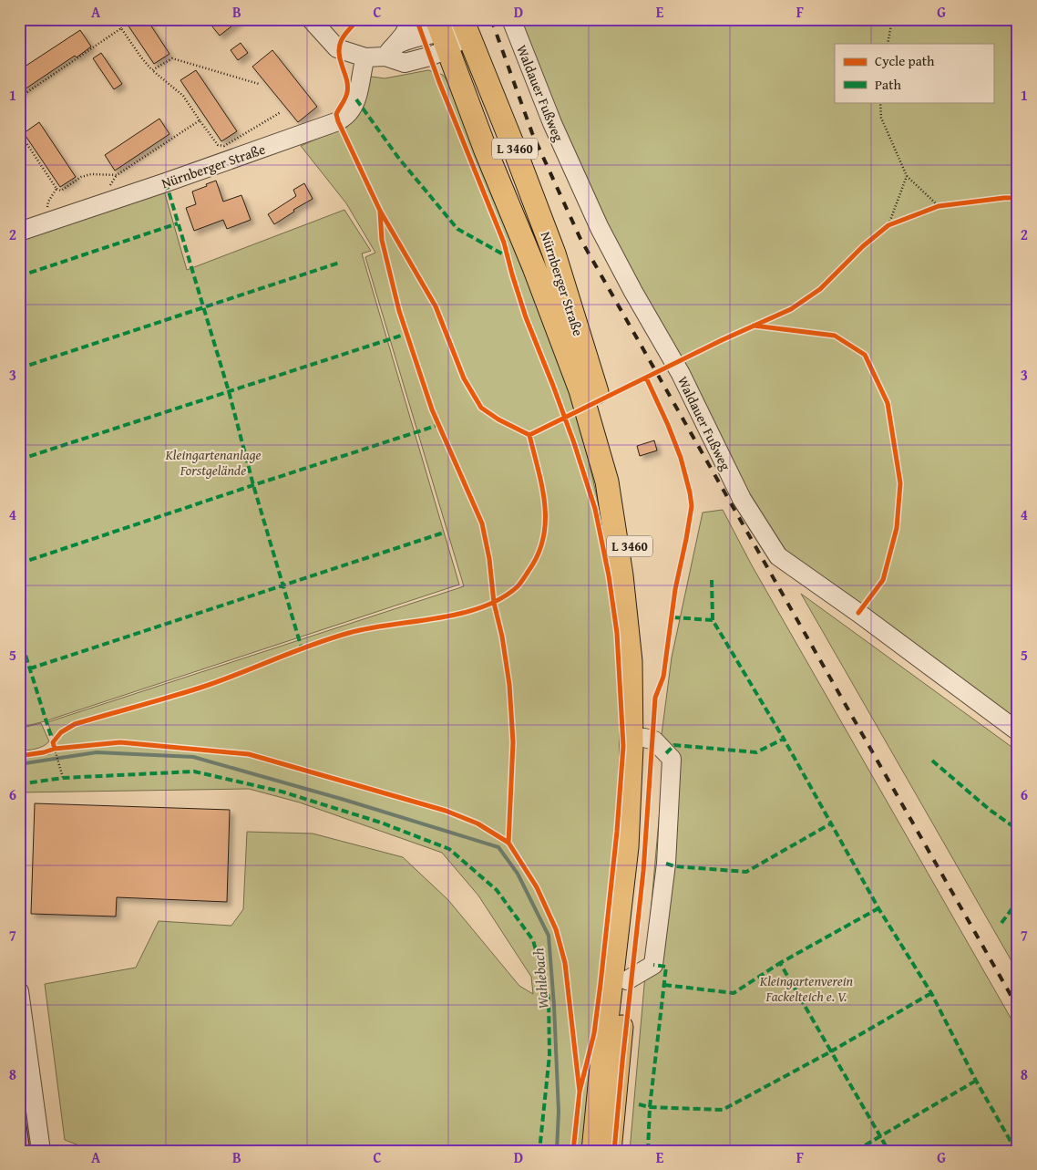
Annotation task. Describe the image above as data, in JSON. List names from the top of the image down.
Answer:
{
  "streets": {
    "main road": ["L 3460", "Nürnberger Straße"],
    "street": ["Waldauer Fußweg"]
  },
  "crossings": [
    ["L 3460", "Nürnberger Straße"]
  ],
  "water": ["Wahlebach"],
  "parks": ["Kleingartenanlage Forstgelände", "Kleingartenverein Fackelteich e. V."],
  "legend": ["Cycle path", "Path"],
  "grid": {
    "columns": [
      "A",
      "B",
      "C",
      "D",
      "E",
      "F",
      "G"
    ],
    "rows": [
      "1",
      "2",
      "3",
      "4",
      "5",
      "6",
      "7",
      "8"
    ]
  }
}
